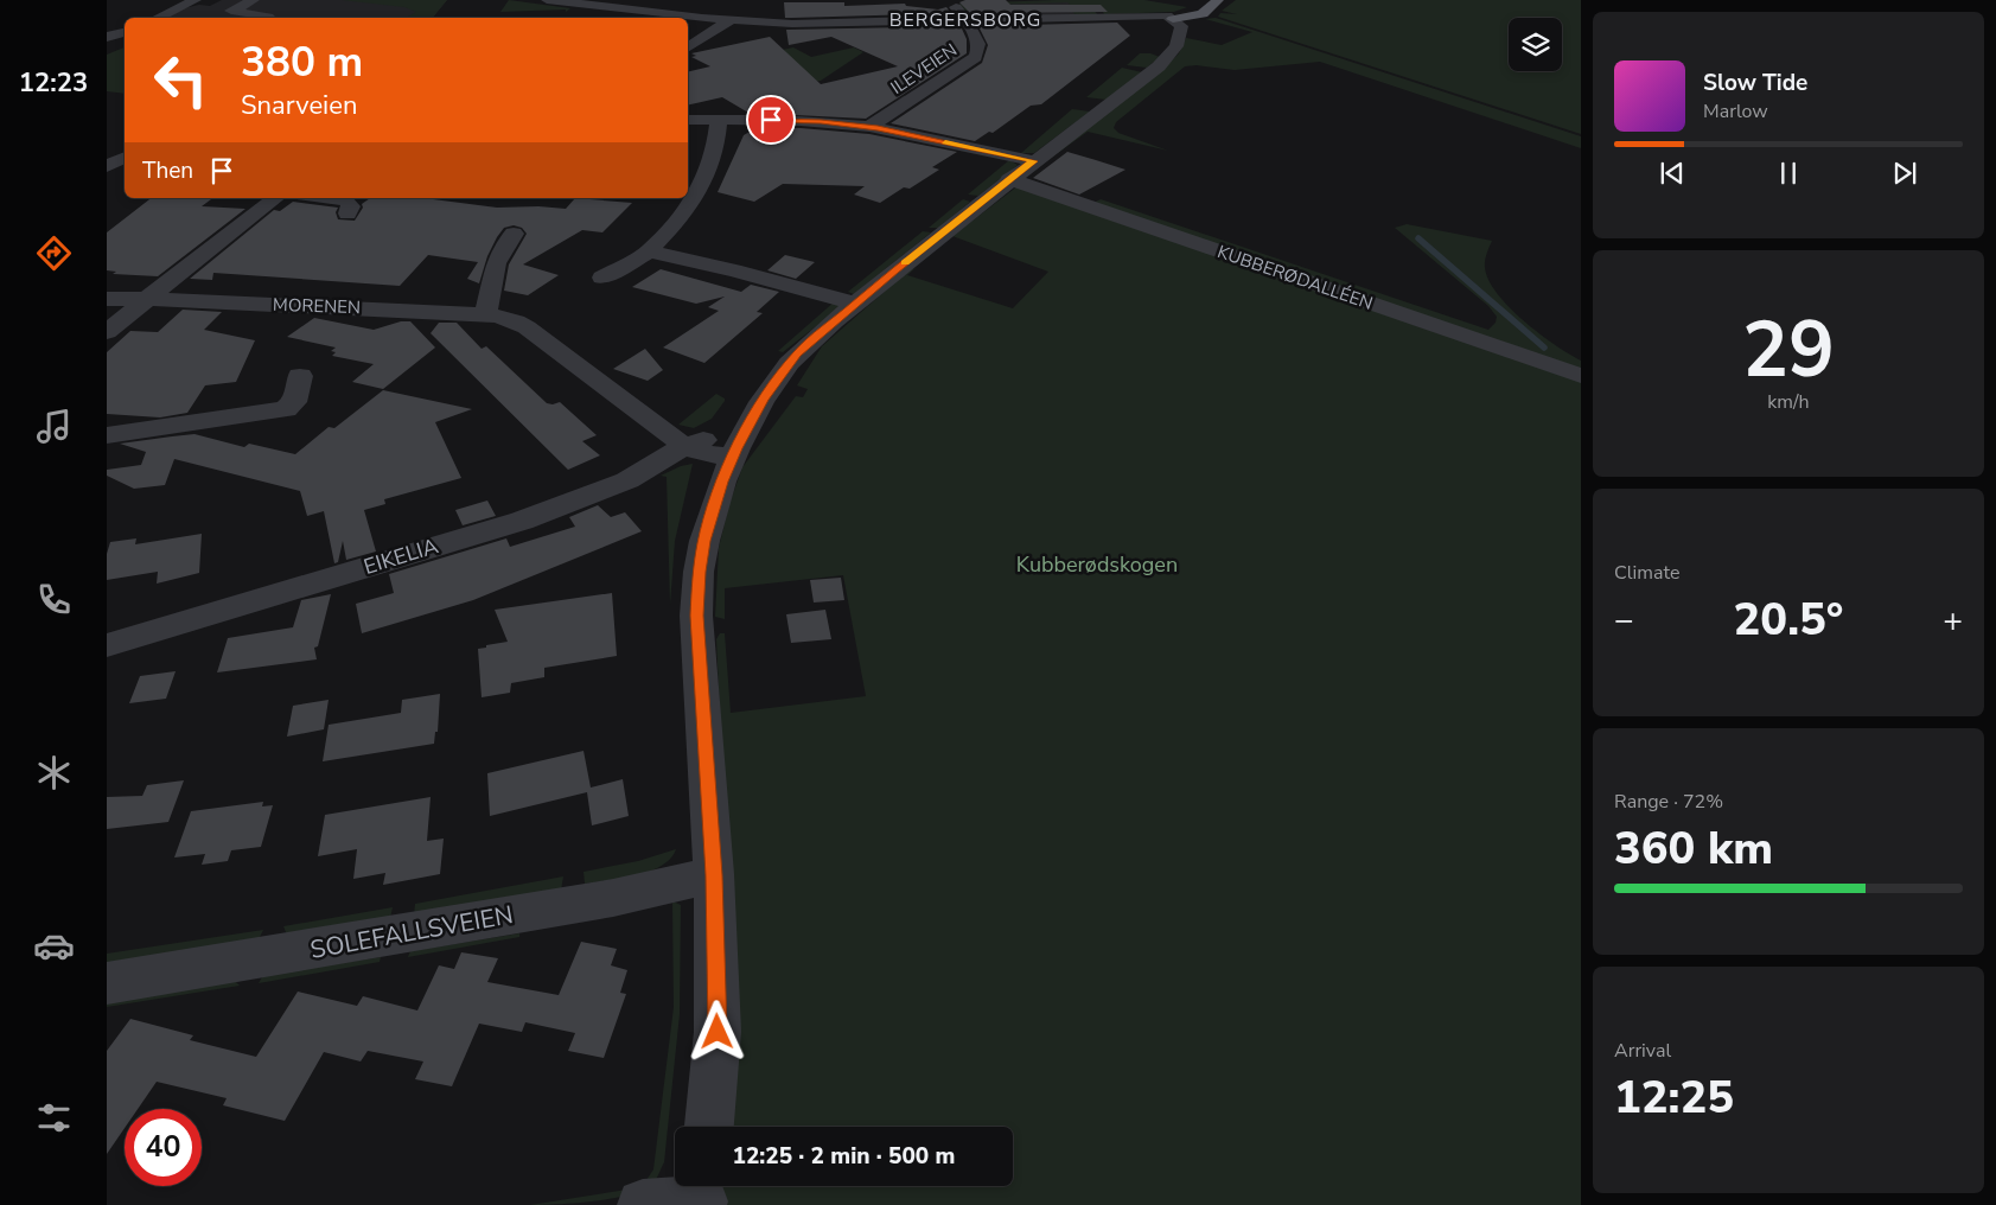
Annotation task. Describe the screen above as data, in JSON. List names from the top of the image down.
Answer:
{
  "streets": {
    "street": [
      "ILEVEIEN",
      "KUBBERØDALLÉEN",
      "MORENEN",
      "EIKELIA",
      "SOLEFALLSVEIEN"
    ]
  },
  "crossings": [
    ["MORENEN", "EIKELIA"]
  ],
  "districts": ["BERGERSBORG"],
  "parks": ["Kubberødskogen"],
  "page": {
    "tabs": "12:23",
    "turn": ["380 m", "Snarveien"],
    "song": ["Slow Tide", "Marlow"],
    "then": "Then",
    "tile": [
      ["29", "km/h"],
      "Climate",
      ["Range · 72%", "360 km"],
      ["Arrival", "12:25"]
    ],
    "heat": ["−", "20.5°", "+"],
    "limit": "40",
    "trip": "12:25 · 2 min · 500 m"
  }
}
